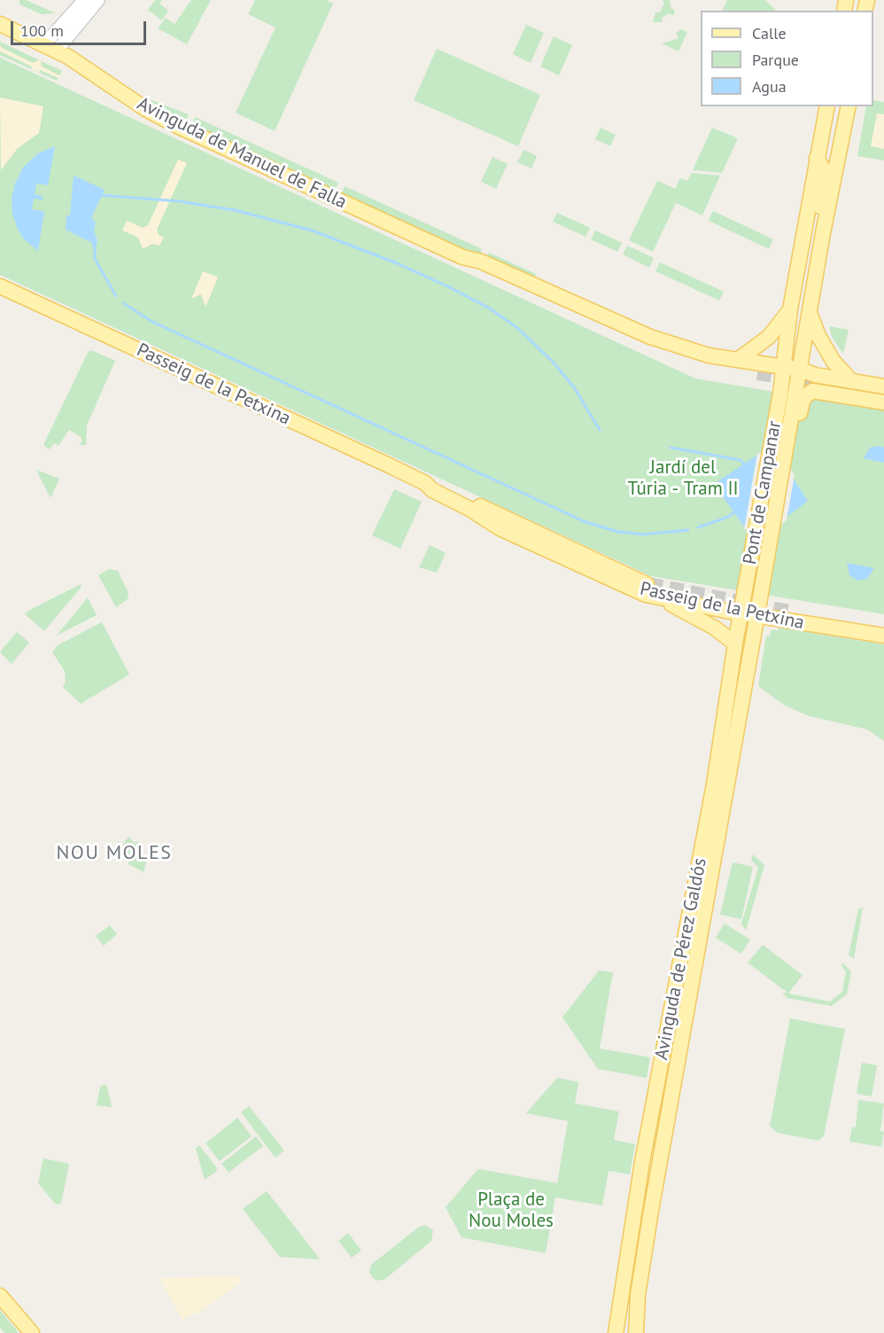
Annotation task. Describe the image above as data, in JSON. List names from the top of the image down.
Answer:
{
  "streets": {
    "main road": [
      "Avinguda de Manuel de Falla",
      "Passeig de la Petxina",
      "Pont de Campanar",
      "Avinguda de Pérez Galdós"
    ]
  },
  "crossings": [
    ["Passeig de la Petxina", "Avinguda de Pérez Galdós"],
    ["Pont de Campanar", "Avinguda de Pérez Galdós"]
  ],
  "districts": ["NOU MOLES"],
  "parks": ["Jardí del Túria - Tram II", "Plaça de Nou Moles"],
  "legend": ["Calle", "Parque", "Agua"],
  "scale_bar": "100 m"
}
